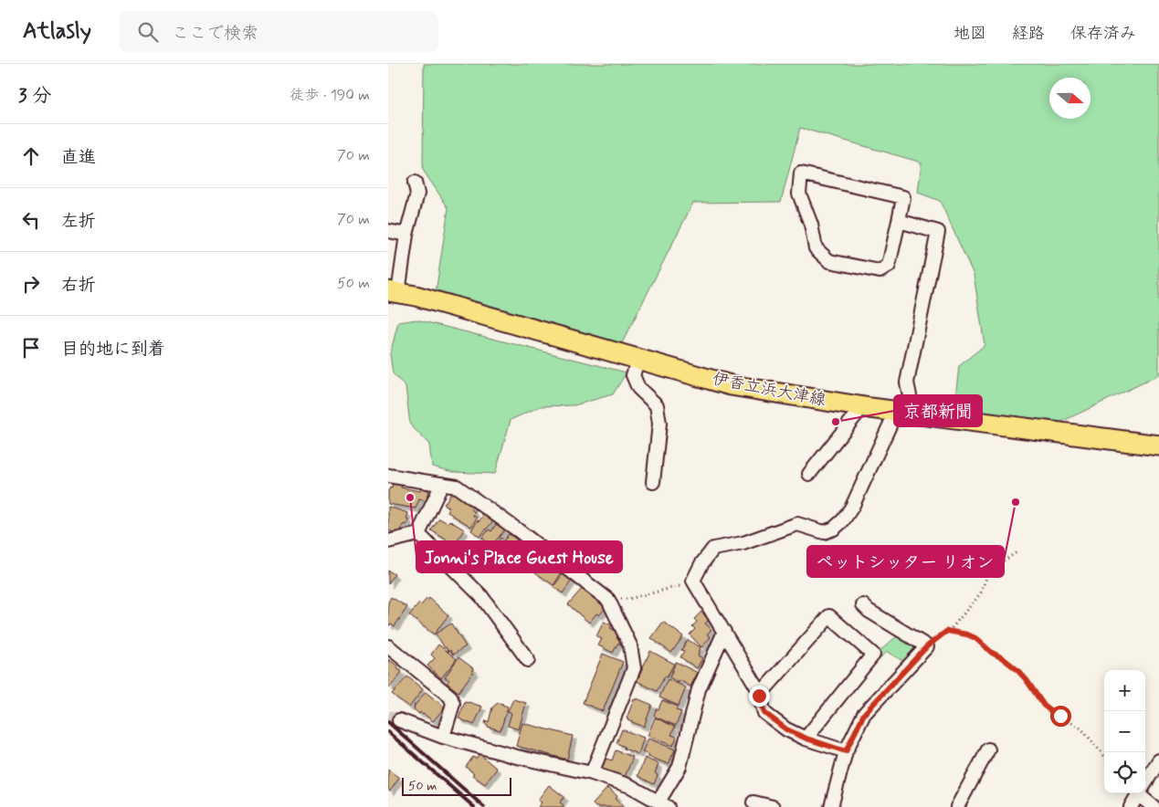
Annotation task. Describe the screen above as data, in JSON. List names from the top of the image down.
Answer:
{
  "streets": {
    "main road": ["伊香立浜大津線"]
  },
  "places": ["京都新聞", "Jonni's Place Guest House", "ペットシッター リオン"],
  "scale_bar": "50 m",
  "north": "right",
  "page": {
    "header": "Atlasly",
    "search": "ここで検索",
    "nav": ["地図", "経路", "保存済み"],
    "heading": ["3 分", "徒歩 · 190 m"],
    "list": [
      ["直進", "70 m"],
      ["左折", "70 m"],
      ["右折", "50 m"],
      "目的地に到着"
    ],
    "map_buttons": ["+", "−"],
    "scale": "50 m"
  }
}
